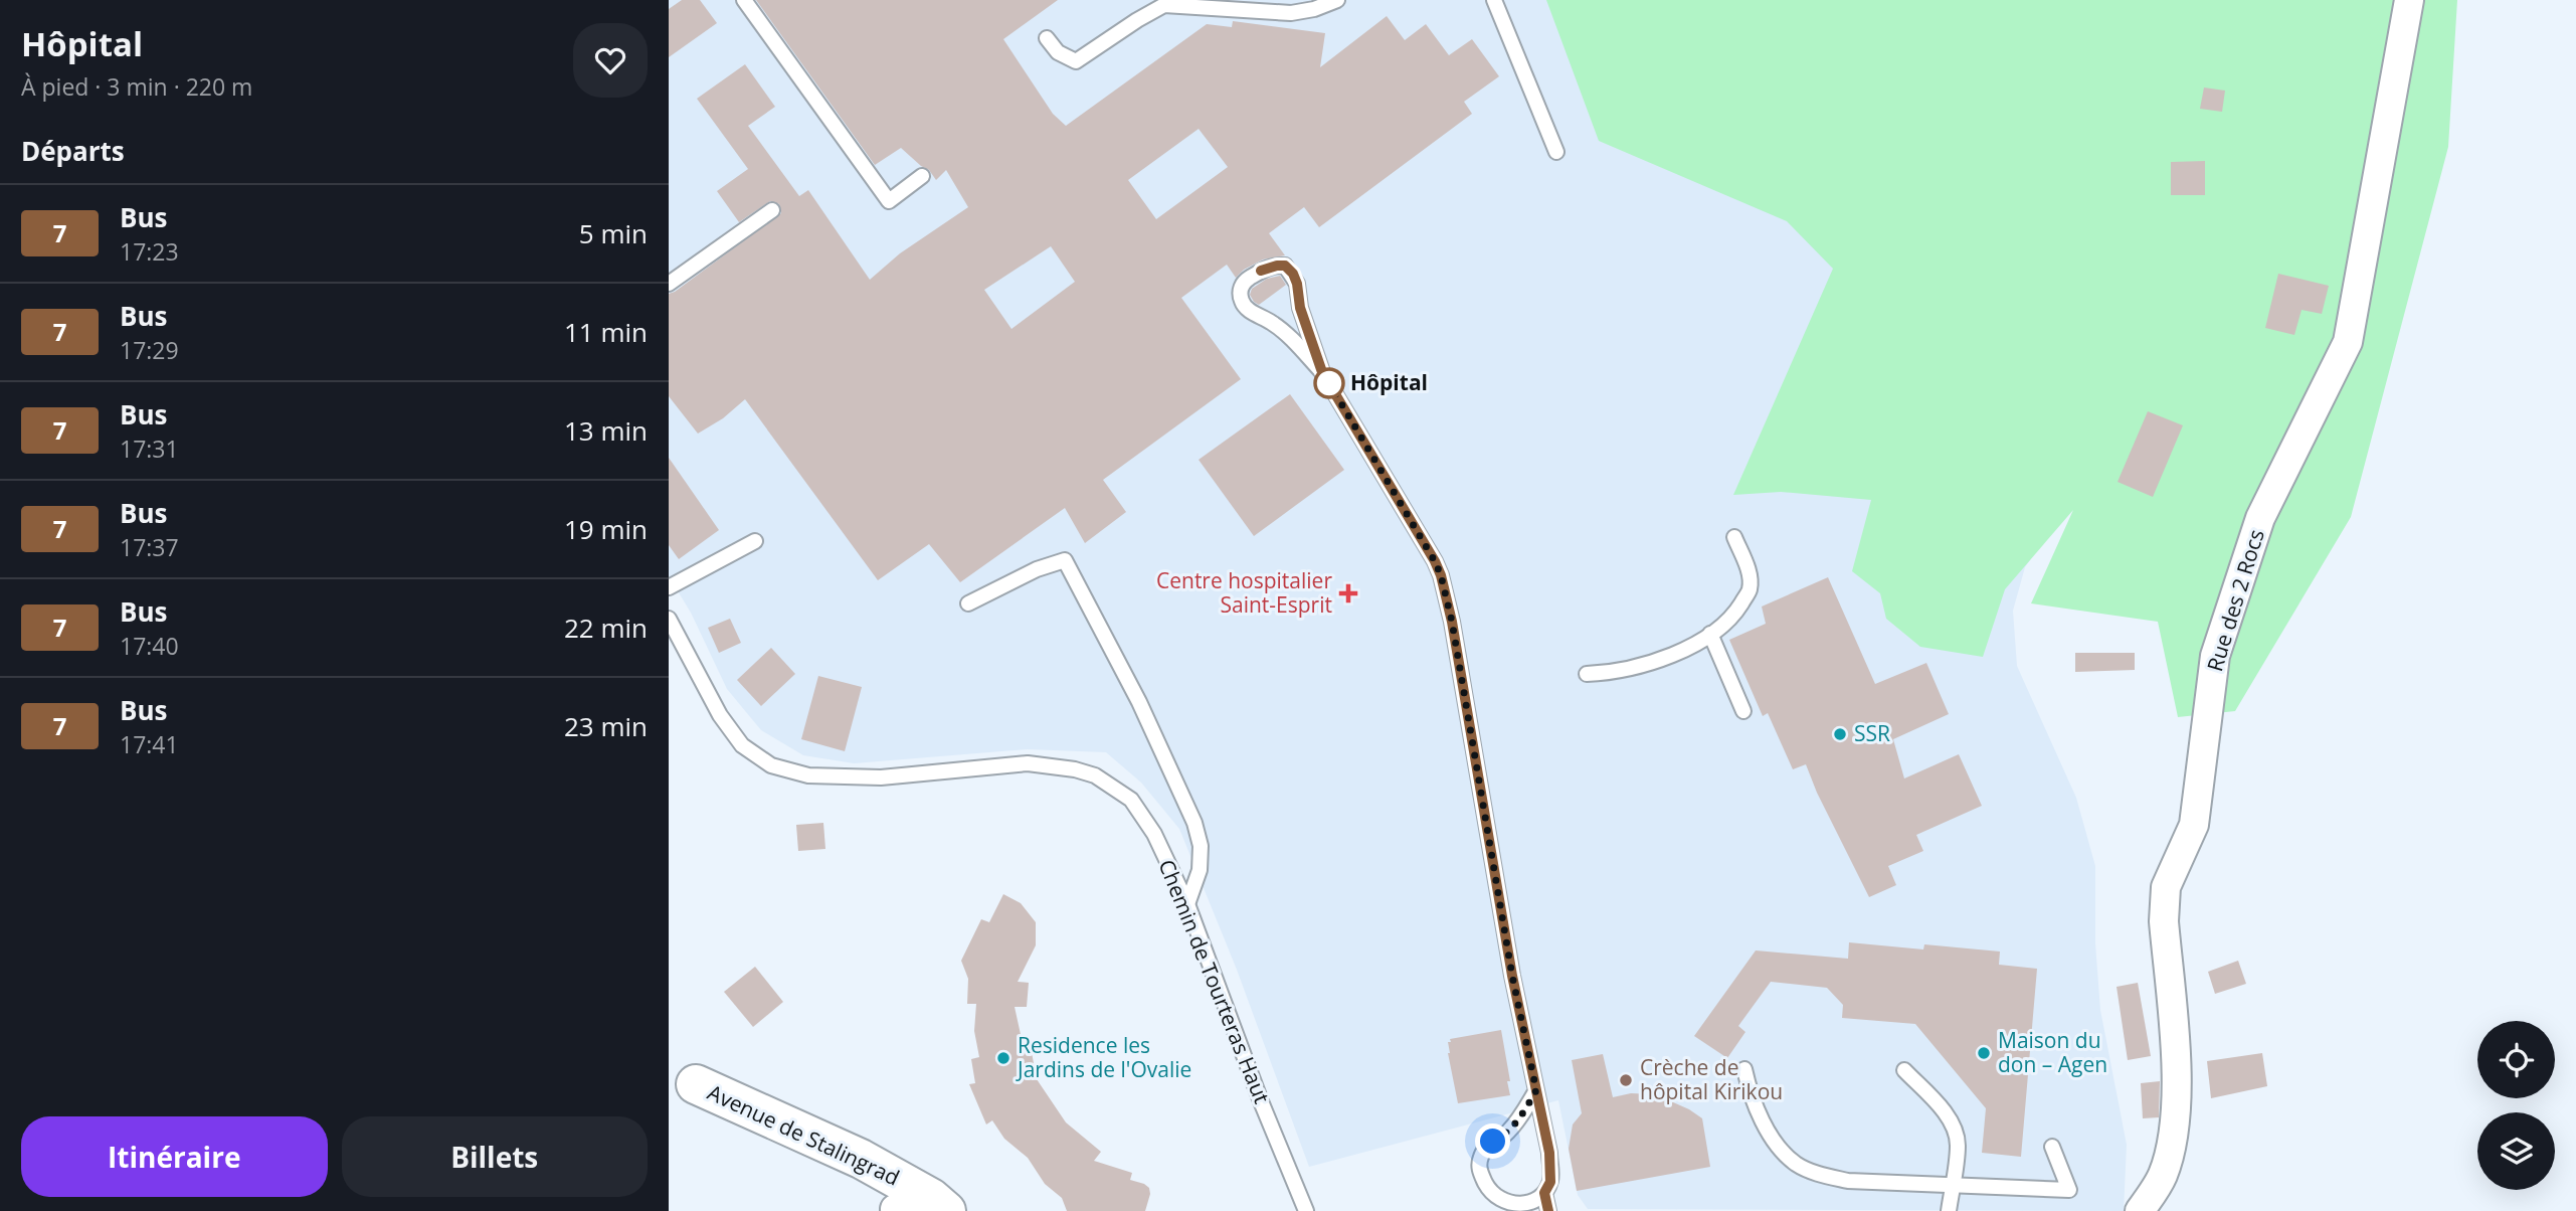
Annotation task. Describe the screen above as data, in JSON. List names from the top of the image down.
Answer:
{
  "streets": {
    "main road": ["Avenue de Stalingrad"],
    "street": ["Rue des 2 Rocs"],
    "lane": ["Chemin de Tourteras Haut"]
  },
  "places": {
    "other": [
      "Hôpital",
      "SSR",
      "Maison du don – Agen",
      "Residence les Jardins de l'Ovalie",
      "Crèche de hôpital Kirikou"
    ],
    "health": ["Centre hospitalier Saint-Esprit"]
  },
  "lines": ["bus line 7"],
  "page": {
    "heading": [
      ["Hôpital", "À pied · 3 min · 220 m"],
      "Départs"
    ],
    "list": [
      {
        "mark": "7",
        "name": "Bus",
        "note": "17:23",
        "value": "5 min"
      },
      {
        "mark": "7",
        "name": "Bus",
        "note": "17:29",
        "value": "11 min"
      },
      {
        "mark": "7",
        "name": "Bus",
        "note": "17:31",
        "value": "13 min"
      },
      {
        "mark": "7",
        "name": "Bus",
        "note": "17:37",
        "value": "19 min"
      },
      {
        "mark": "7",
        "name": "Bus",
        "note": "17:40",
        "value": "22 min"
      },
      {
        "mark": "7",
        "name": "Bus",
        "note": "17:41",
        "value": "23 min"
      }
    ],
    "buttons": ["Itinéraire", "Billets"]
  }
}
